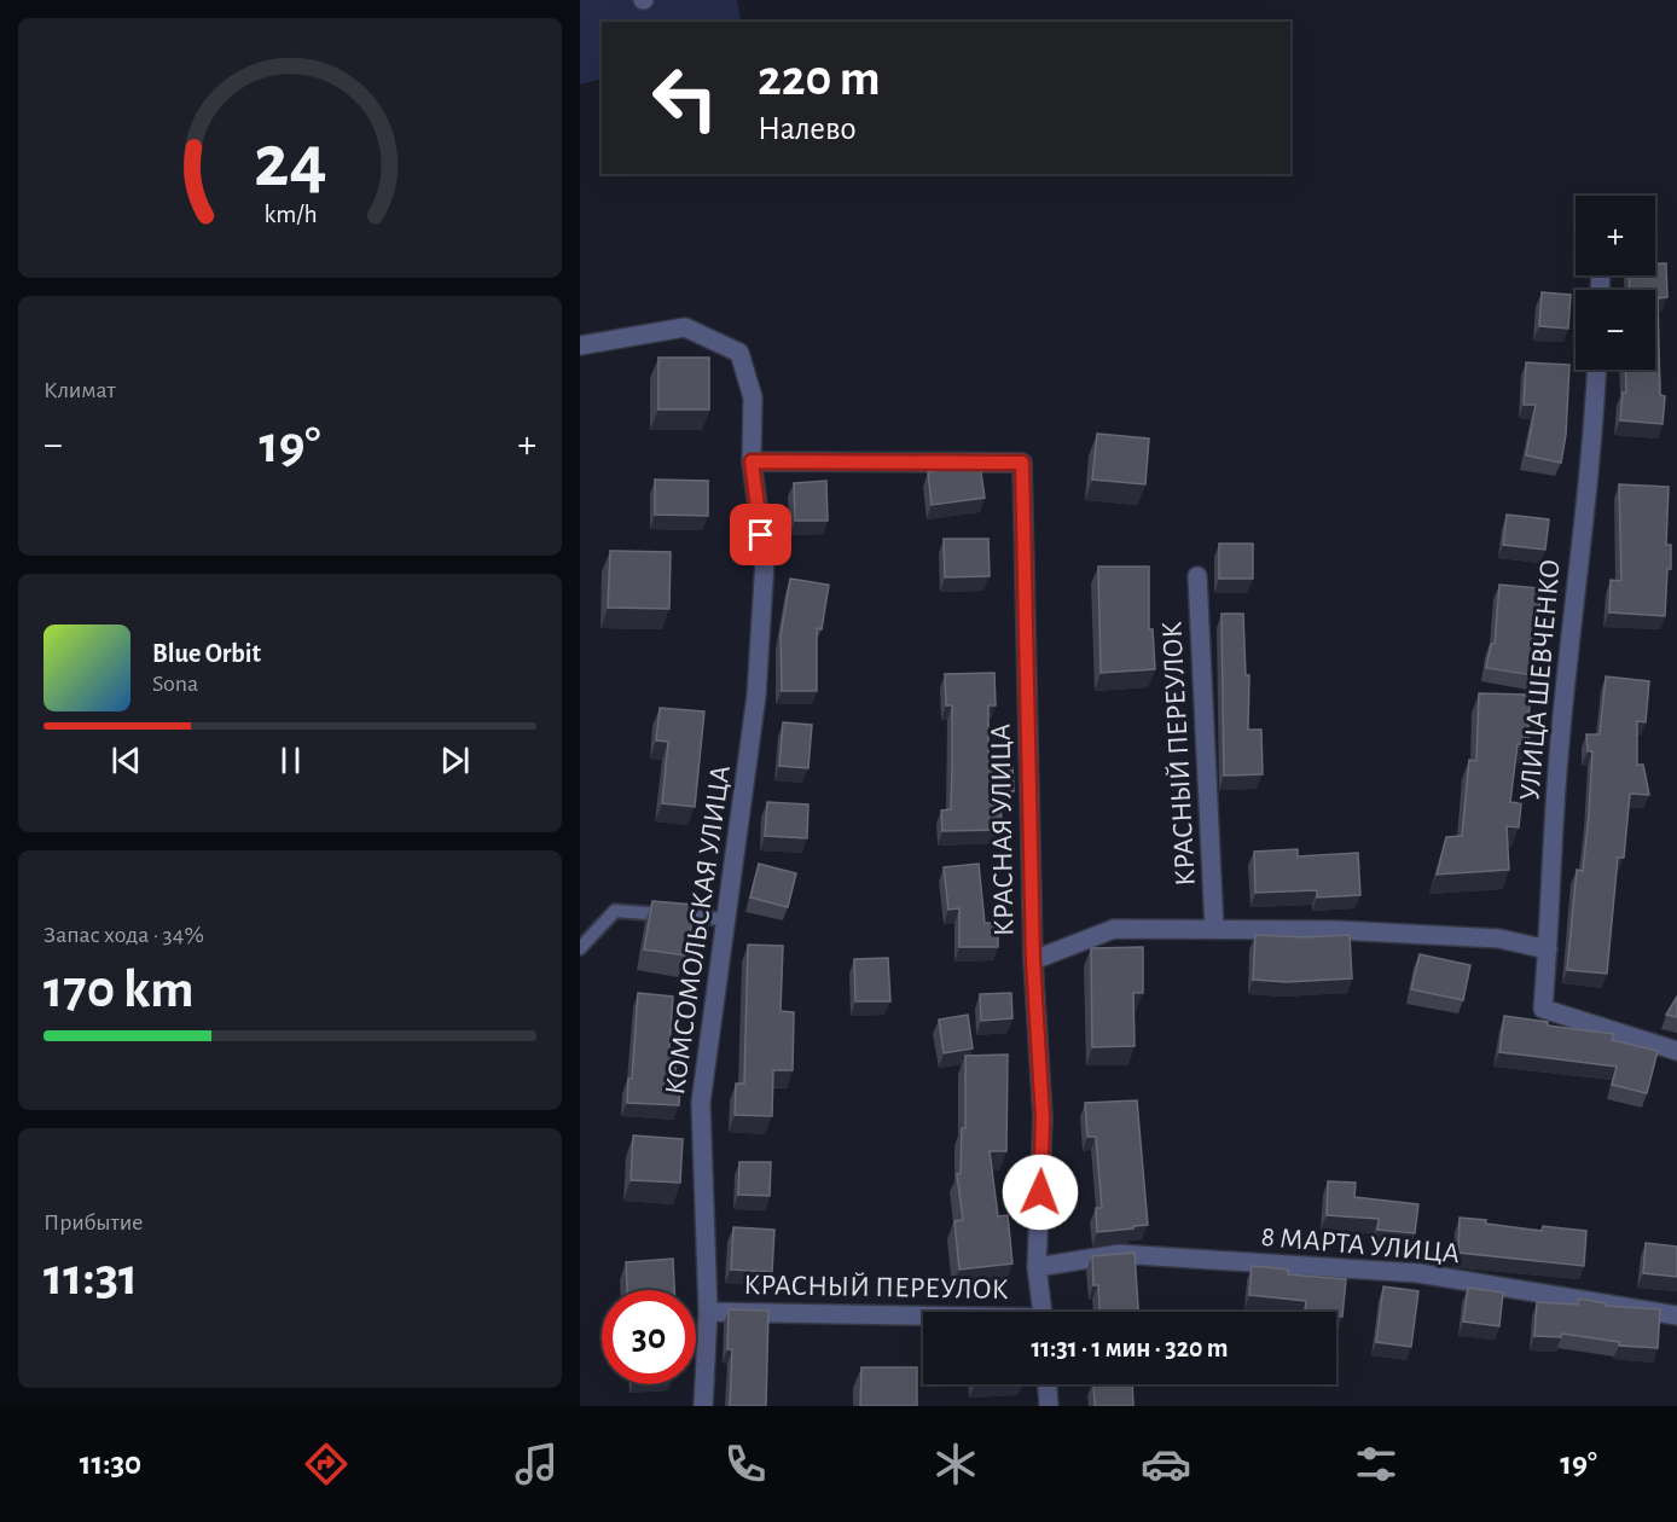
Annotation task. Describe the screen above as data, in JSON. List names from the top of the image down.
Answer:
{
  "streets": {
    "street": [
      "УЛИЦА ШЕВЧЕНКО",
      "КРАСНЫЙ ПЕРЕУЛОК",
      "КРАСНАЯ УЛИЦА",
      "КОМСОМОЛЬСКАЯ УЛИЦА",
      "8 МАРТА УЛИЦА"
    ]
  },
  "crossings": [
    ["УЛИЦА ШЕВЧЕНКО", "КРАСНЫЙ ПЕРЕУЛОК"],
    ["КРАСНЫЙ ПЕРЕУЛОК", "КРАСНАЯ УЛИЦА"],
    ["КРАСНЫЙ ПЕРЕУЛОК", "КОМСОМОЛЬСКАЯ УЛИЦА"],
    ["КРАСНАЯ УЛИЦА", "КОМСОМОЛЬСКАЯ УЛИЦА"],
    ["КРАСНАЯ УЛИЦА", "8 МАРТА УЛИЦА"]
  ],
  "page": {
    "turn": ["220 m", "Налево"],
    "map_buttons": ["+", "−"],
    "tile": [
      "Климат",
      ["Запас хода · 34%", "170 km"],
      ["Прибытие", "11:31"]
    ],
    "heat": ["−", "19°", "+"],
    "song": ["Blue Orbit", "Sona"],
    "limit": "30",
    "trip": "11:31 · 1 мин · 320 m",
    "tabs": ["11:30", "19°"],
    "gauge": ["24", "km/h"]
  }
}
